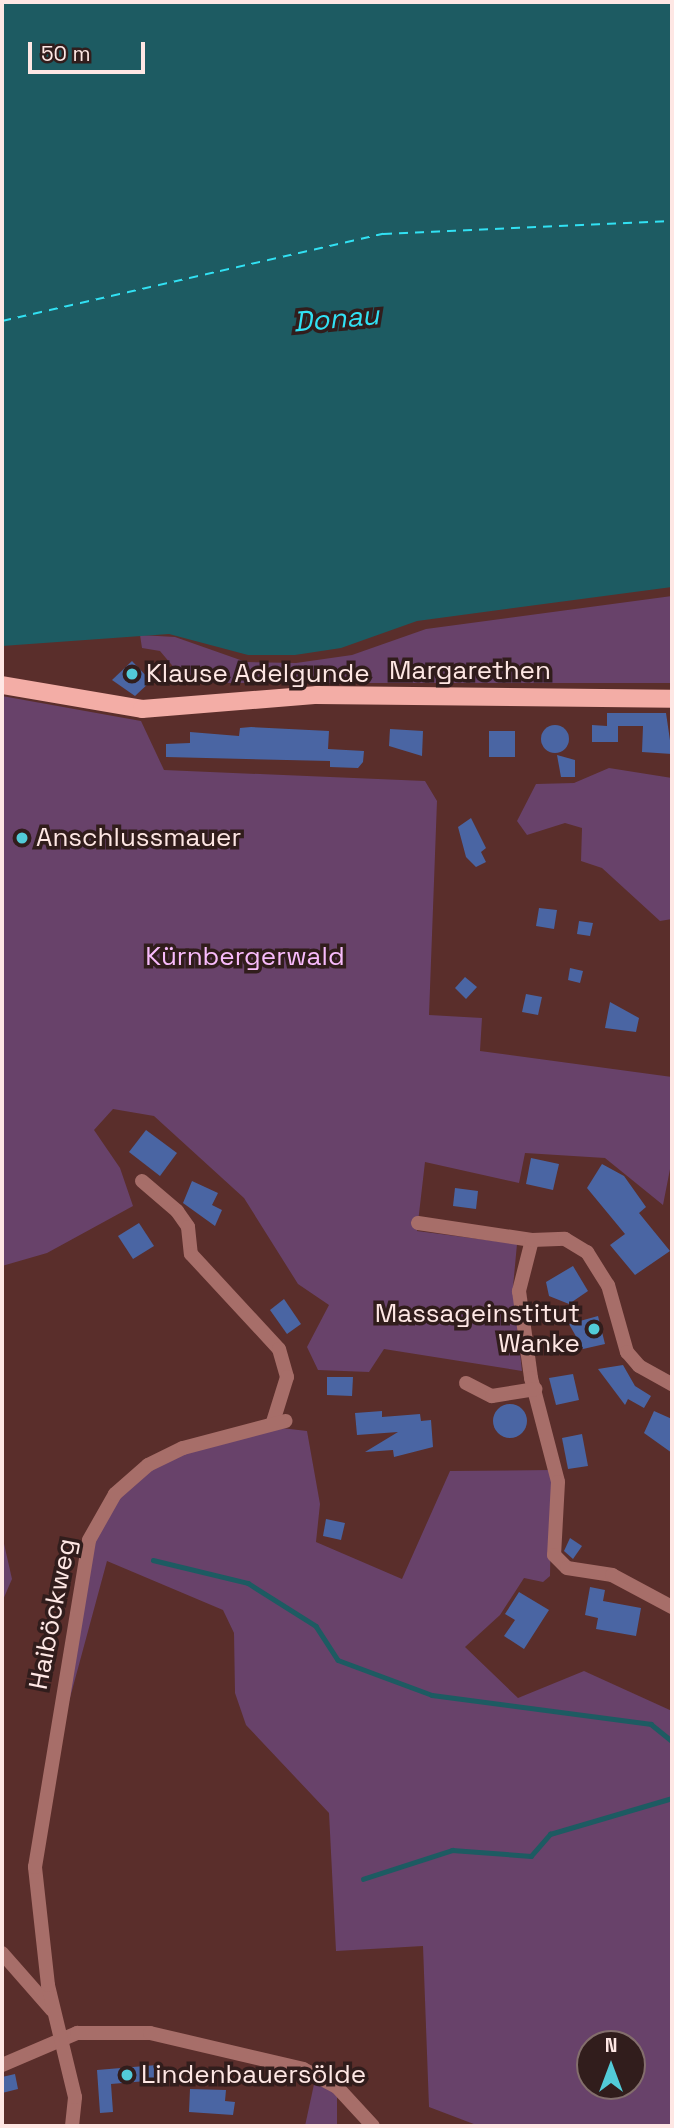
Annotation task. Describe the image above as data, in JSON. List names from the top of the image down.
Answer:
{
  "streets": {
    "main road": ["Margarethen"],
    "street": ["Haiböckweg"]
  },
  "water": ["Donau"],
  "parks": ["Kürnbergerwald"],
  "places": [
    "Klause Adelgunde",
    "Anschlussmauer",
    "Massageinstitut Wanke",
    "Lindenbauersölde"
  ],
  "scale_bar": "50 m",
  "north": "top"
}
